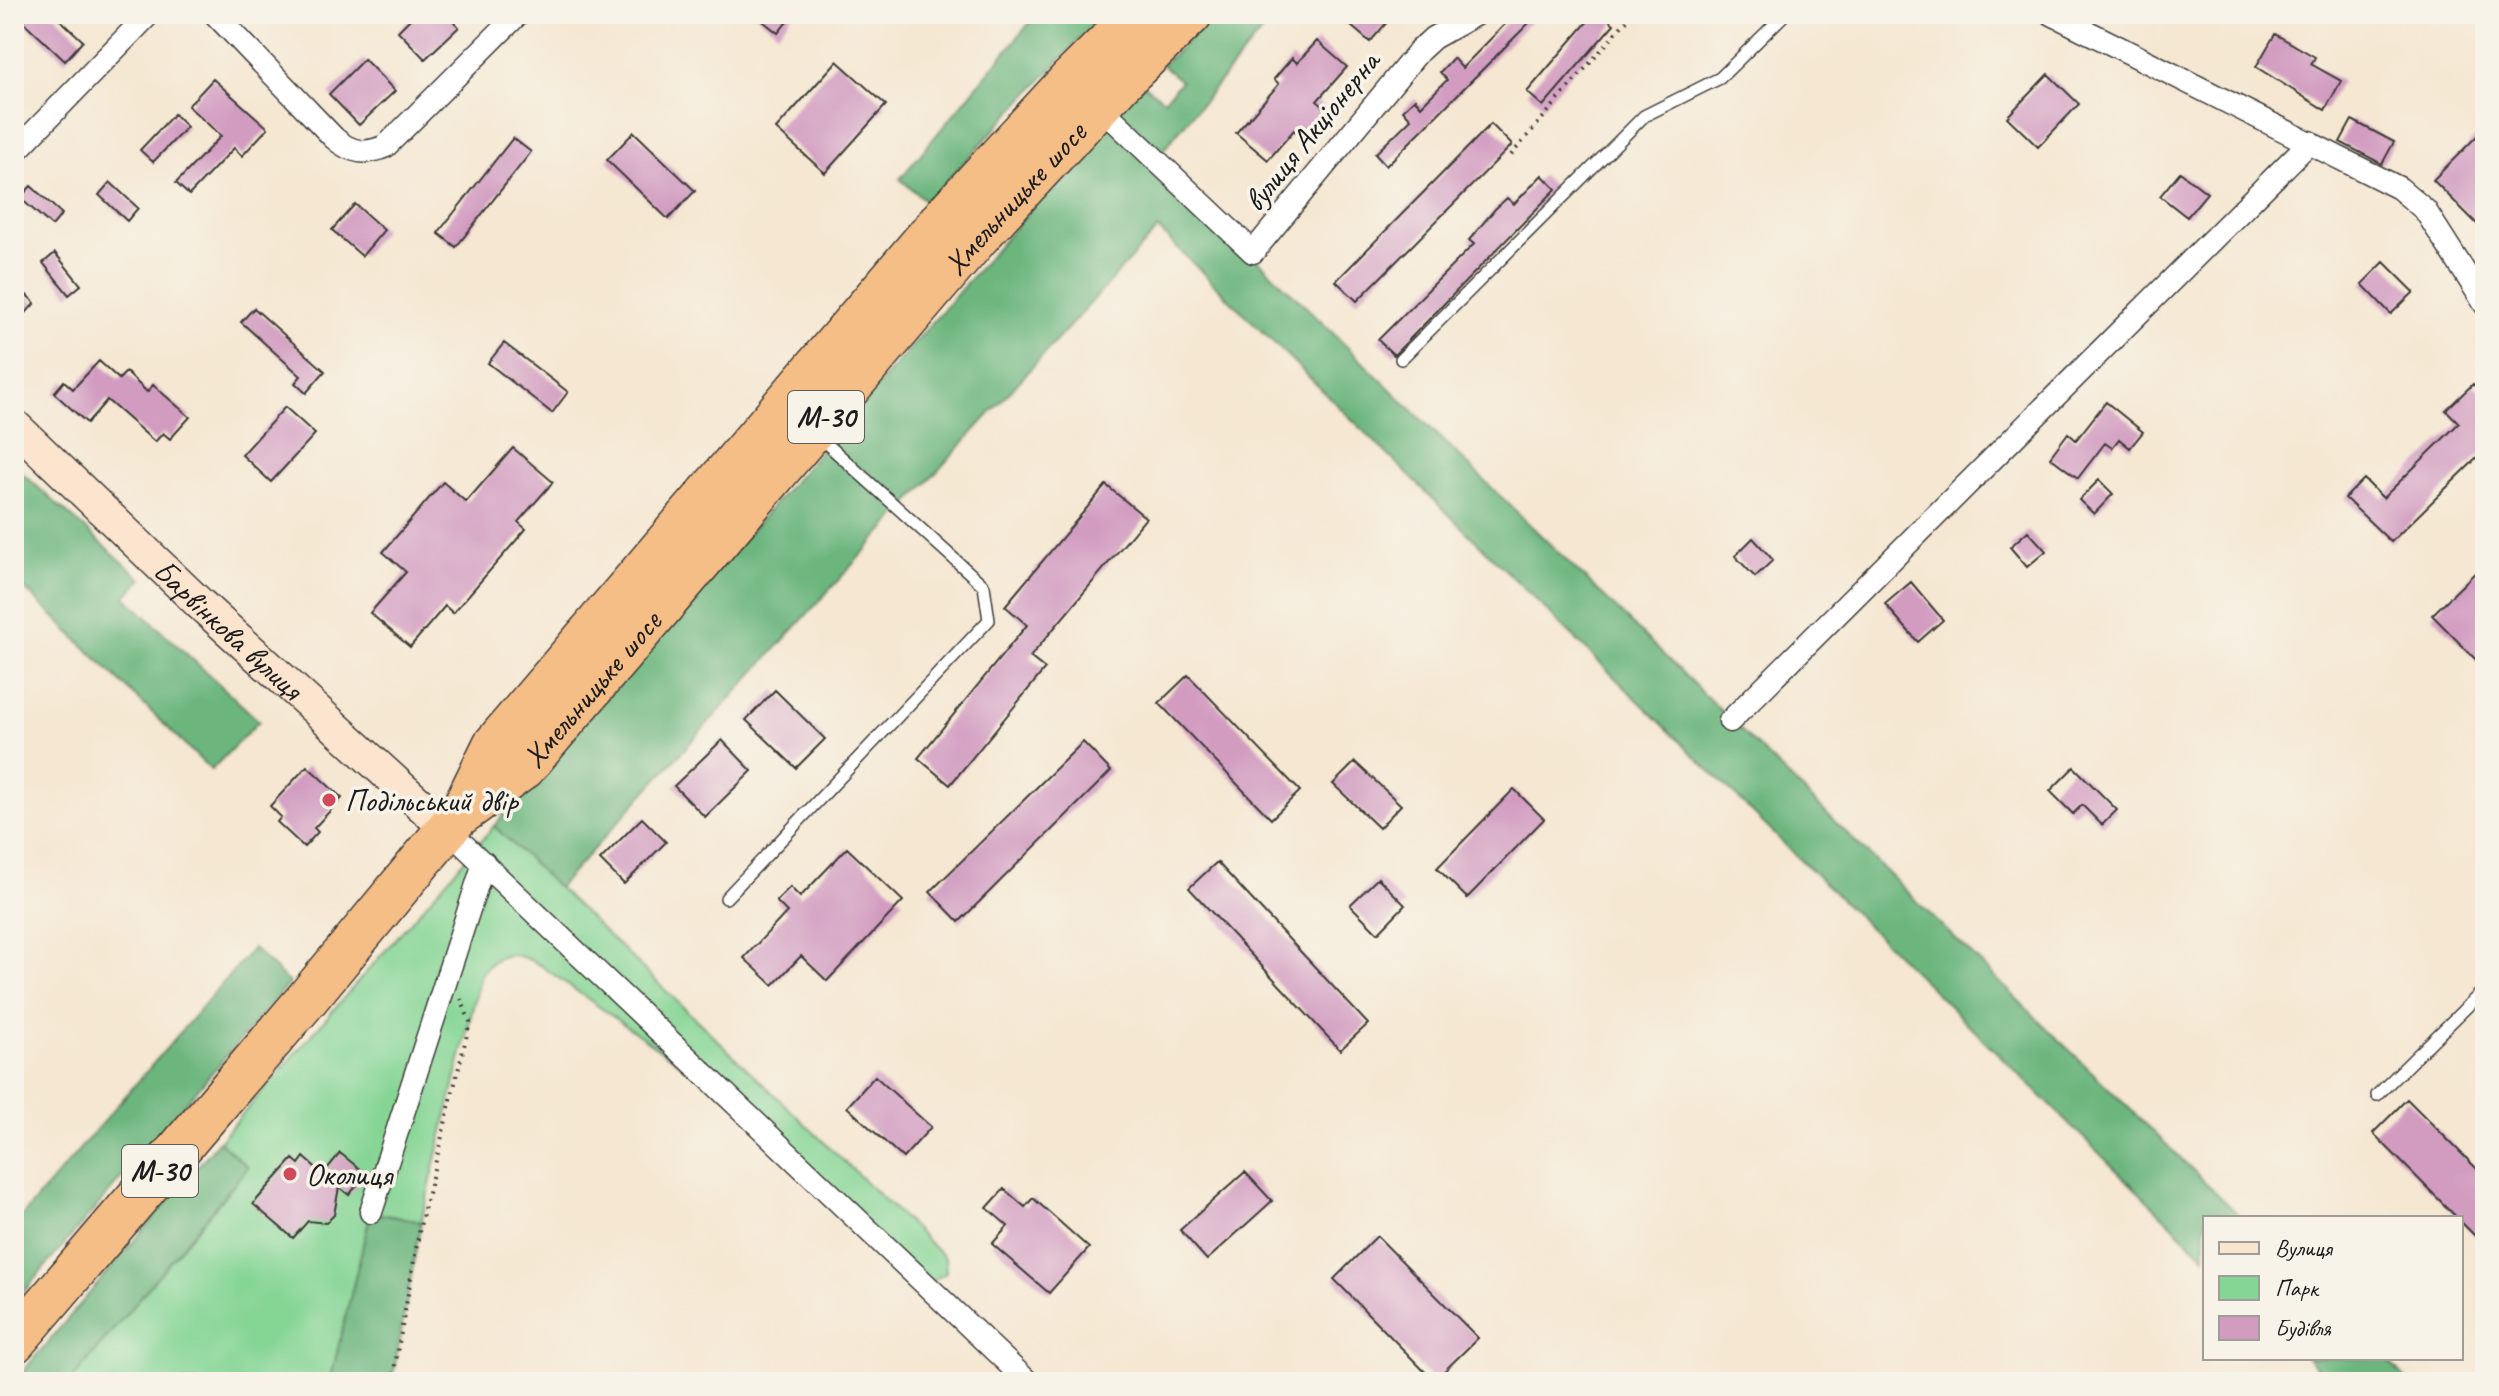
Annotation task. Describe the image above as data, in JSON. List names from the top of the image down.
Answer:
{
  "streets": {
    "highway": ["Хмельницьке шосе", "М-30"],
    "street": ["вулиця Акціонерна", "Барвінкова вулиця"]
  },
  "crossings": [
    ["вулиця Акціонерна", "Хмельницьке шосе"],
    ["Хмельницьке шосе", "М-30"],
    ["Хмельницьке шосе", "Барвінкова вулиця"],
    ["М-30", "Барвінкова вулиця"]
  ],
  "places": ["Подільський двір", "Околиця"],
  "legend": ["Вулиця", "Парк", "Будівля"]
}
